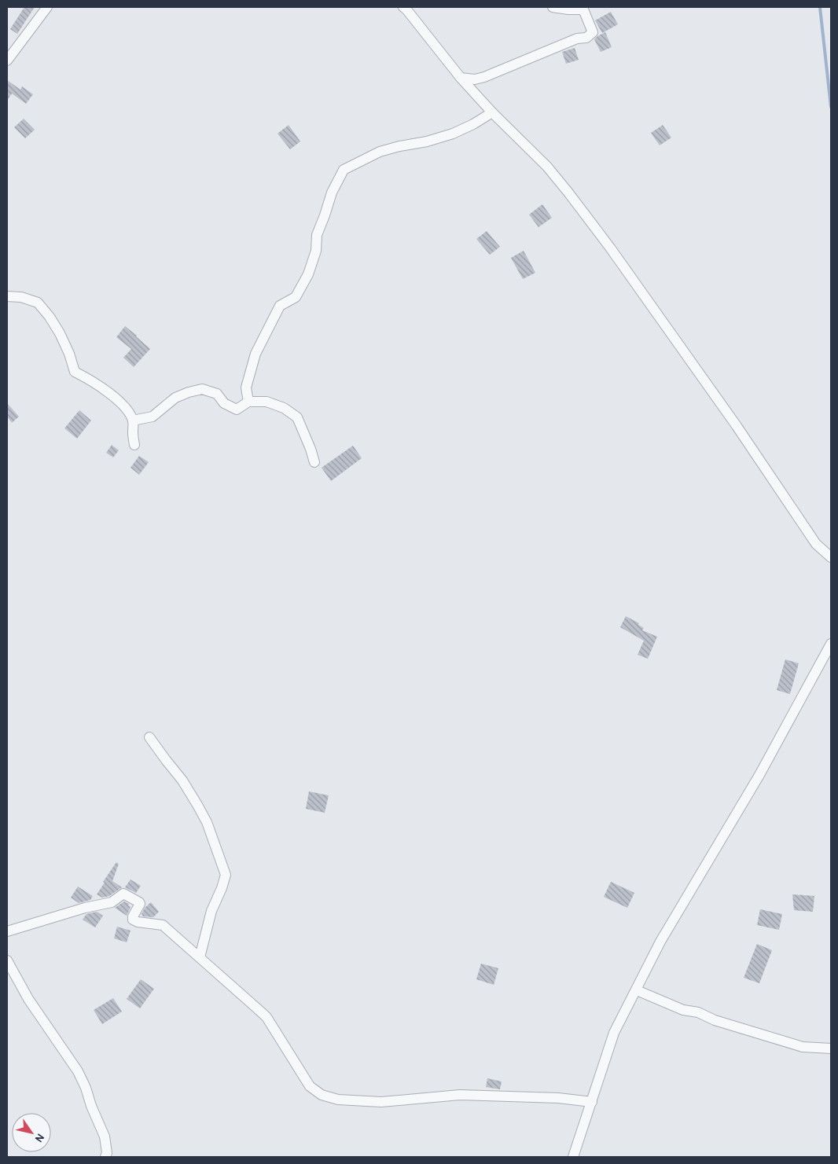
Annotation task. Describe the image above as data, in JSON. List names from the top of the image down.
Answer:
{
  "north": "bottom right"
}
